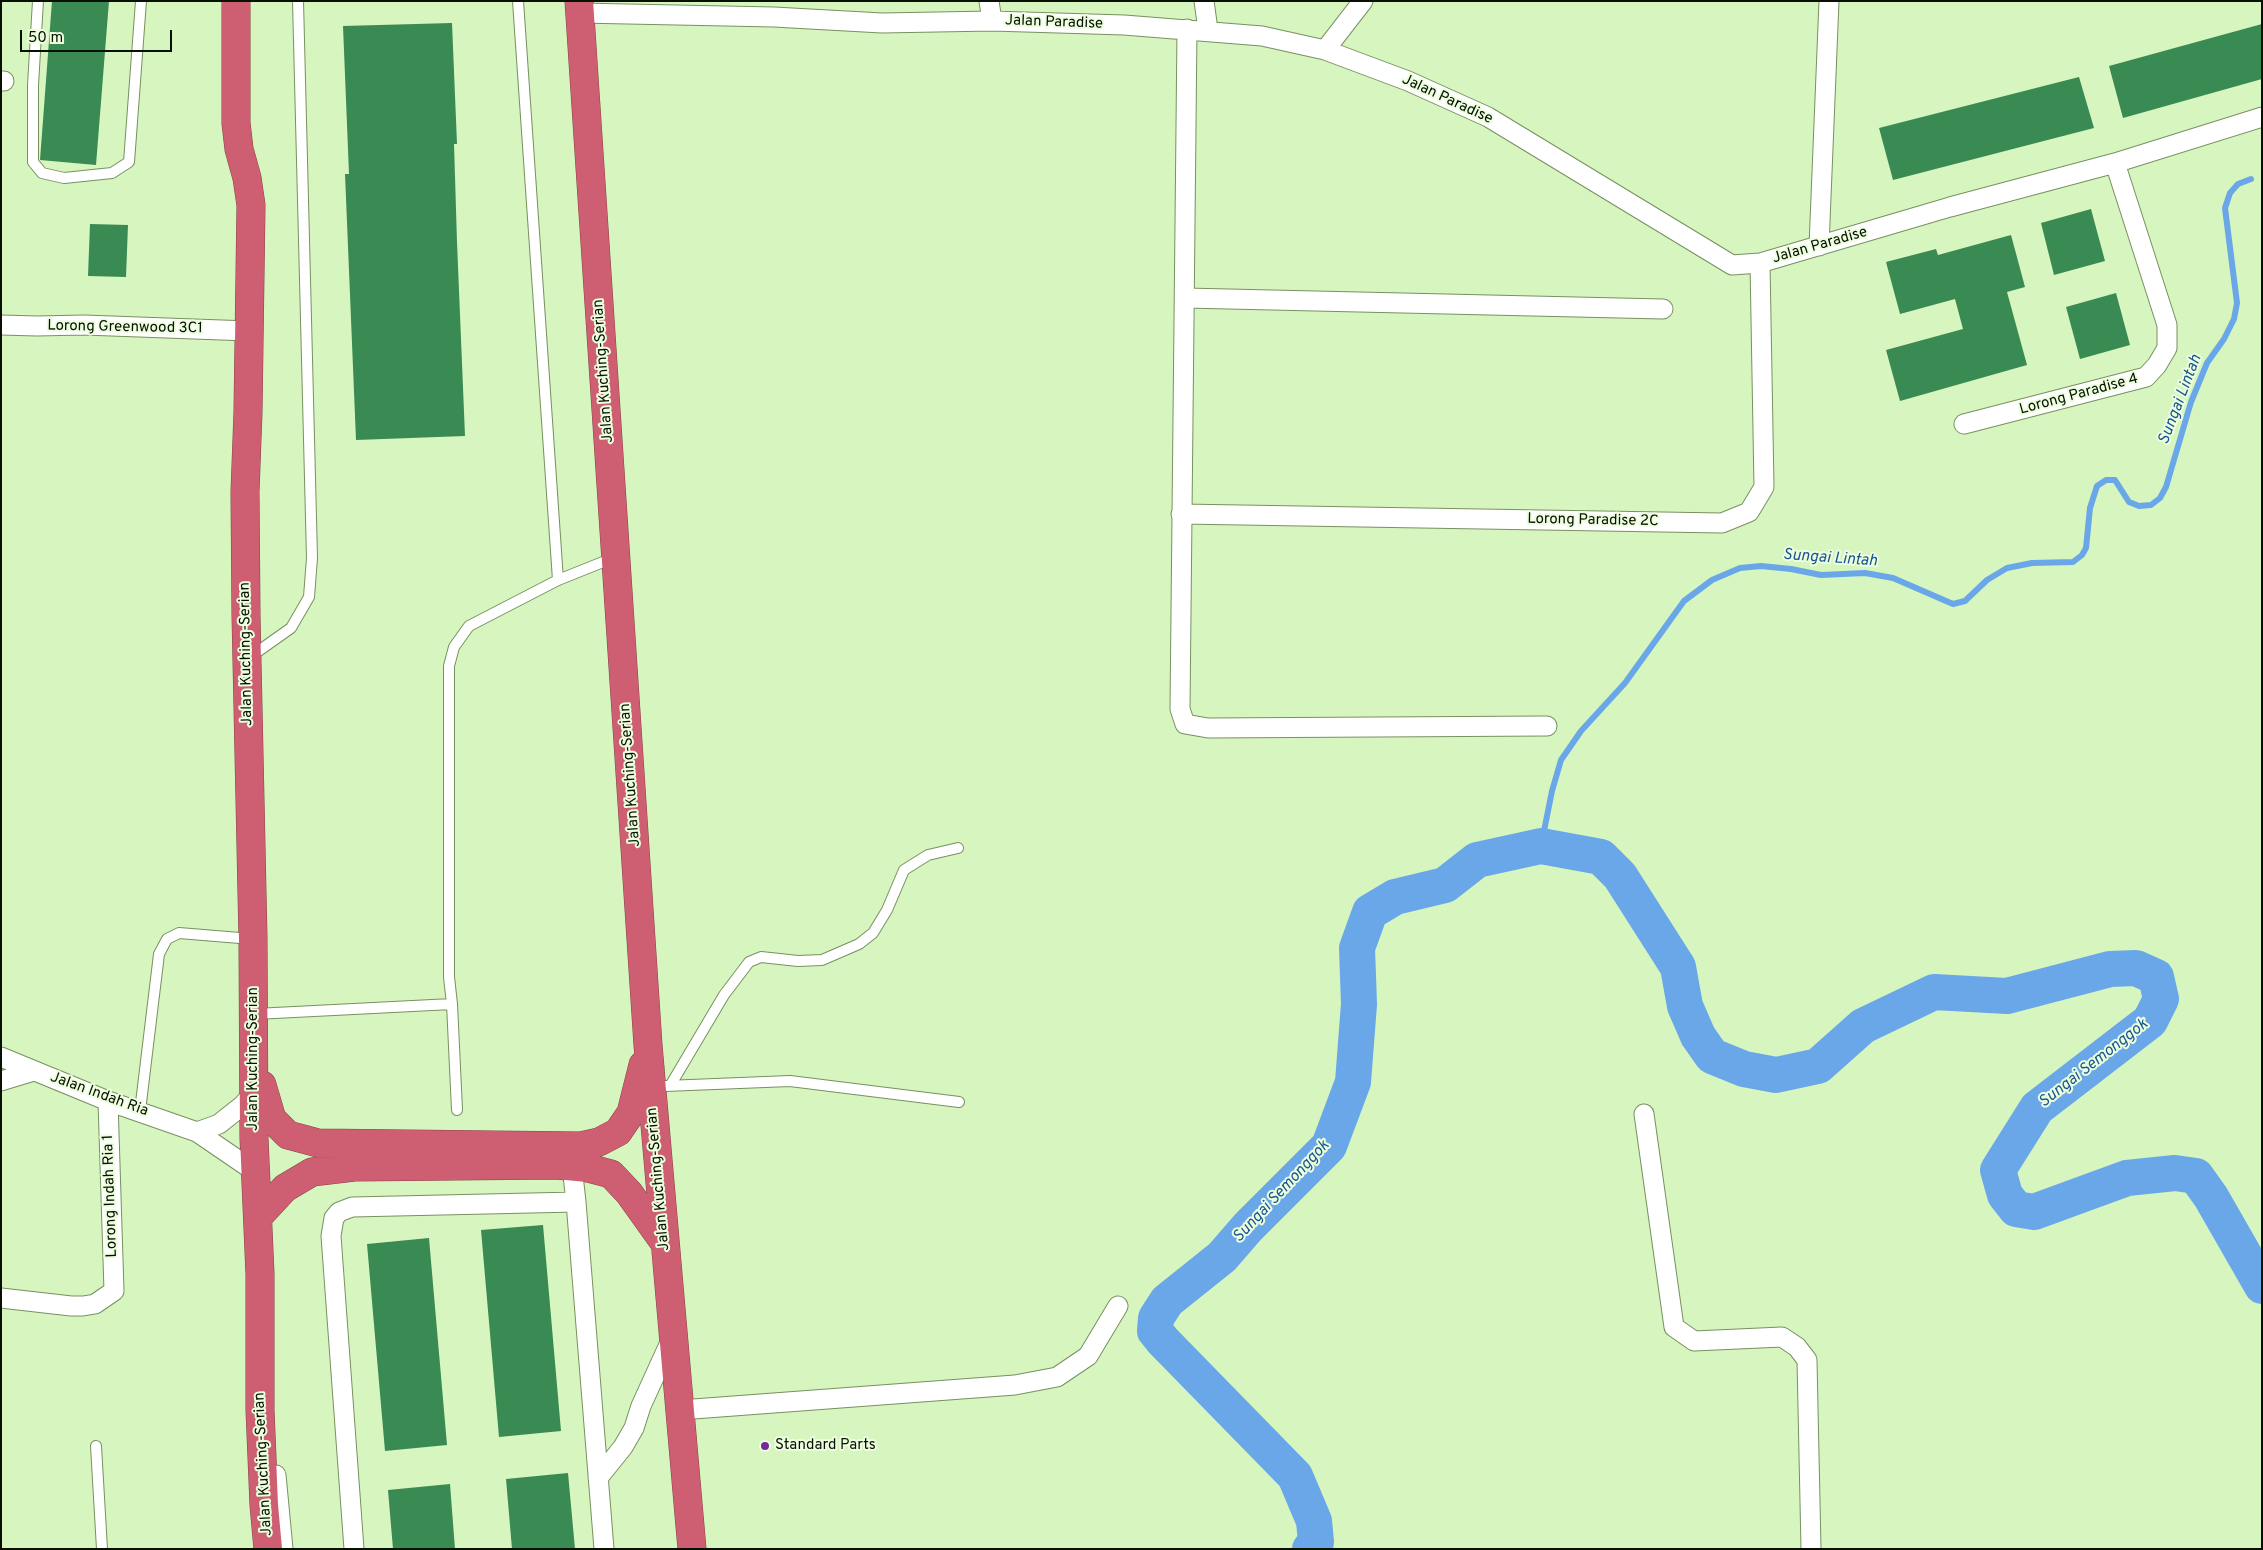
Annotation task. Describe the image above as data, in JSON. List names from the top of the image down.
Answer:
{
  "streets": {
    "highway": ["Jalan Kuching-Serian"],
    "street": [
      "Jalan Paradise",
      "Lorong Greenwood 3C1",
      "Lorong Paradise 4",
      "Lorong Paradise 2C",
      "Jalan Indah Ria",
      "Lorong Indah Ria 1"
    ]
  },
  "crossings": [
    ["Jalan Paradise", "Jalan Kuching-Serian"],
    ["Jalan Paradise", "Lorong Paradise 4"],
    ["Jalan Paradise", "Lorong Paradise 2C"],
    ["Lorong Greenwood 3C1", "Jalan Kuching-Serian"],
    ["Jalan Kuching-Serian", "Jalan Indah Ria"],
    ["Jalan Indah Ria", "Lorong Indah Ria 1"]
  ],
  "water": ["Sungai Lintah", "Sungai Semonggok"],
  "places": ["Standard Parts"],
  "scale_bar": "50 m"
}
